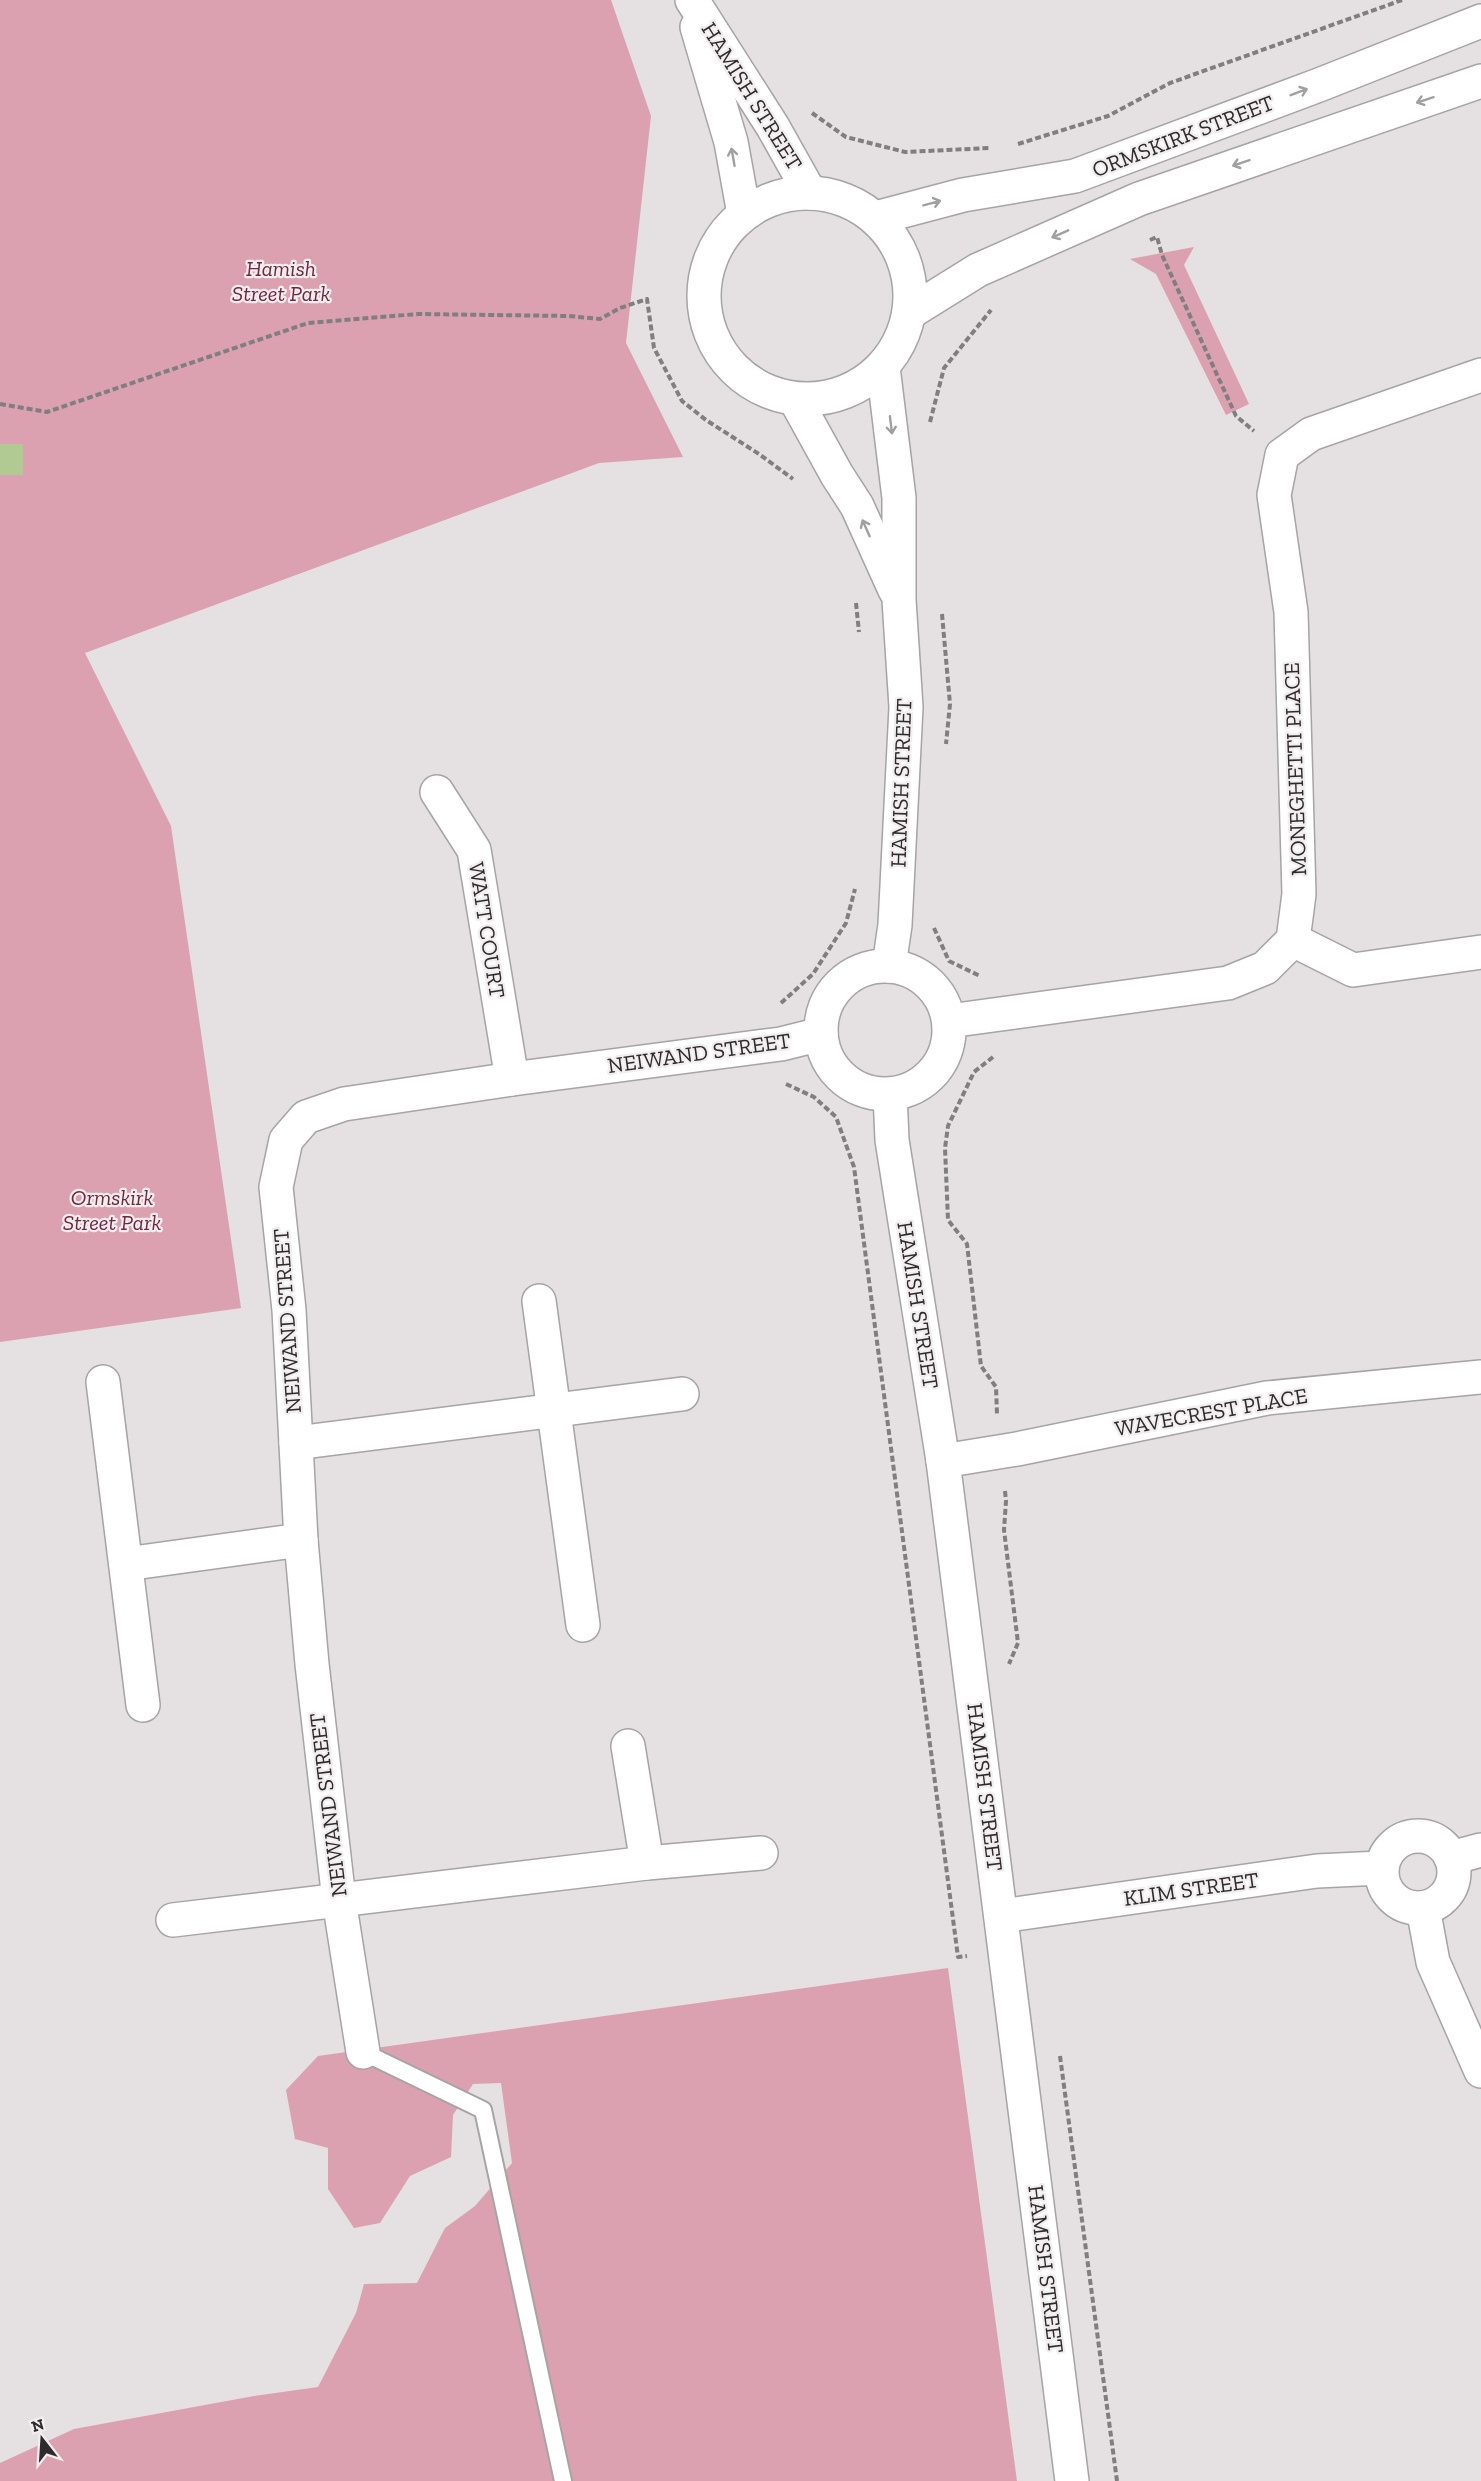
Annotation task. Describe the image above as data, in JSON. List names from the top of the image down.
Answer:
{
  "streets": {
    "street": [
      "HAMISH STREET",
      "ORMSKIRK STREET",
      "MONEGHETTI PLACE",
      "WATT COURT",
      "NEIWAND STREET",
      "WAVECREST PLACE",
      "KLIM STREET"
    ]
  },
  "crossings": [
    ["HAMISH STREET", "ORMSKIRK STREET"],
    ["HAMISH STREET", "NEIWAND STREET"],
    ["HAMISH STREET", "WAVECREST PLACE"],
    ["HAMISH STREET", "KLIM STREET"],
    ["WATT COURT", "NEIWAND STREET"]
  ],
  "parks": ["Hamish Street Park", "Ormskirk Street Park"],
  "north": "top"
}
